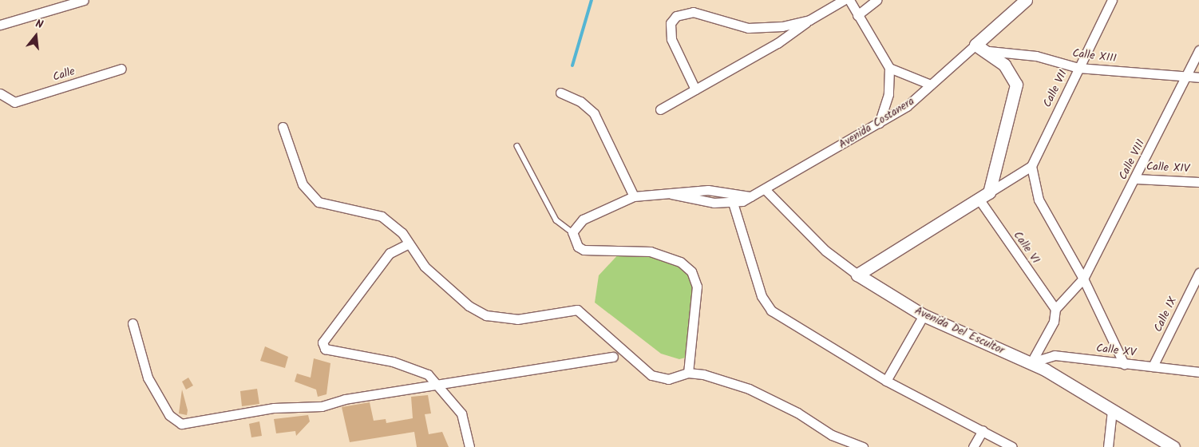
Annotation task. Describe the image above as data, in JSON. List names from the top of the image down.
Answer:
{
  "streets": {
    "street": [
      "Calle XIII",
      "Calle",
      "Calle VII",
      "Avenida Costanera",
      "Calle VIII",
      "Calle XIV",
      "Calle VI",
      "Calle IX",
      "Avenida Del Escultor",
      "Calle XV"
    ]
  },
  "crossings": [
    ["Calle XIII", "Calle VII"],
    ["Calle XIII", "Calle VIII"],
    ["Avenida Costanera", "Avenida Del Escultor"],
    ["Calle VIII", "Calle XIV"],
    ["Calle VIII", "Calle VI"],
    ["Calle IX", "Calle XV"],
    ["Avenida Del Escultor", "Calle XV"]
  ],
  "north": "top"
}
